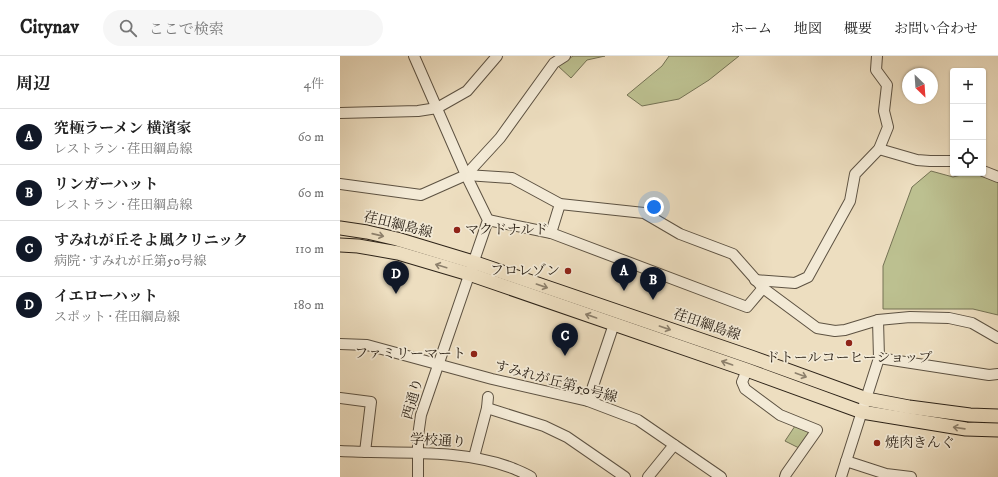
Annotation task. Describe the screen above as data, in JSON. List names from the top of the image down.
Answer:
{
  "streets": {
    "main road": ["荏田綱島線"],
    "street": ["すみれが丘第50号線", "西通り", "学校通り"]
  },
  "crossings": [
    ["荏田綱島線", "西通り"],
    ["すみれが丘第50号線", "西通り"],
    ["西通り", "学校通り"]
  ],
  "places": [
    "マクドナルド",
    "フロレゾン",
    "ドトールコーヒーショップ",
    "ファミリーマート",
    "焼肉きんぐ"
  ],
  "north": "bottom right",
  "page": {
    "header": "Citynav",
    "search": "ここで検索",
    "nav": [
      "ホーム",
      "地図",
      "概要",
      "お問い合わせ"
    ],
    "heading": ["周辺", "4件"],
    "map_buttons": ["+", "−"],
    "list": [
      {
        "mark": "A",
        "name": "究極ラーメン 横濱家",
        "note": "レストラン · 荏田綱島線",
        "value": "60 m"
      },
      {
        "mark": "B",
        "name": "リンガーハット",
        "note": "レストラン · 荏田綱島線",
        "value": "60 m"
      },
      {
        "mark": "C",
        "name": "すみれが丘そよ風クリニック",
        "note": "病院 · すみれが丘第50号線",
        "value": "110 m"
      },
      {
        "mark": "D",
        "name": "イエローハット",
        "note": "スポット · 荏田綱島線",
        "value": "180 m"
      }
    ],
    "pins": [
      "A",
      "D",
      "B",
      "C"
    ]
  }
}
